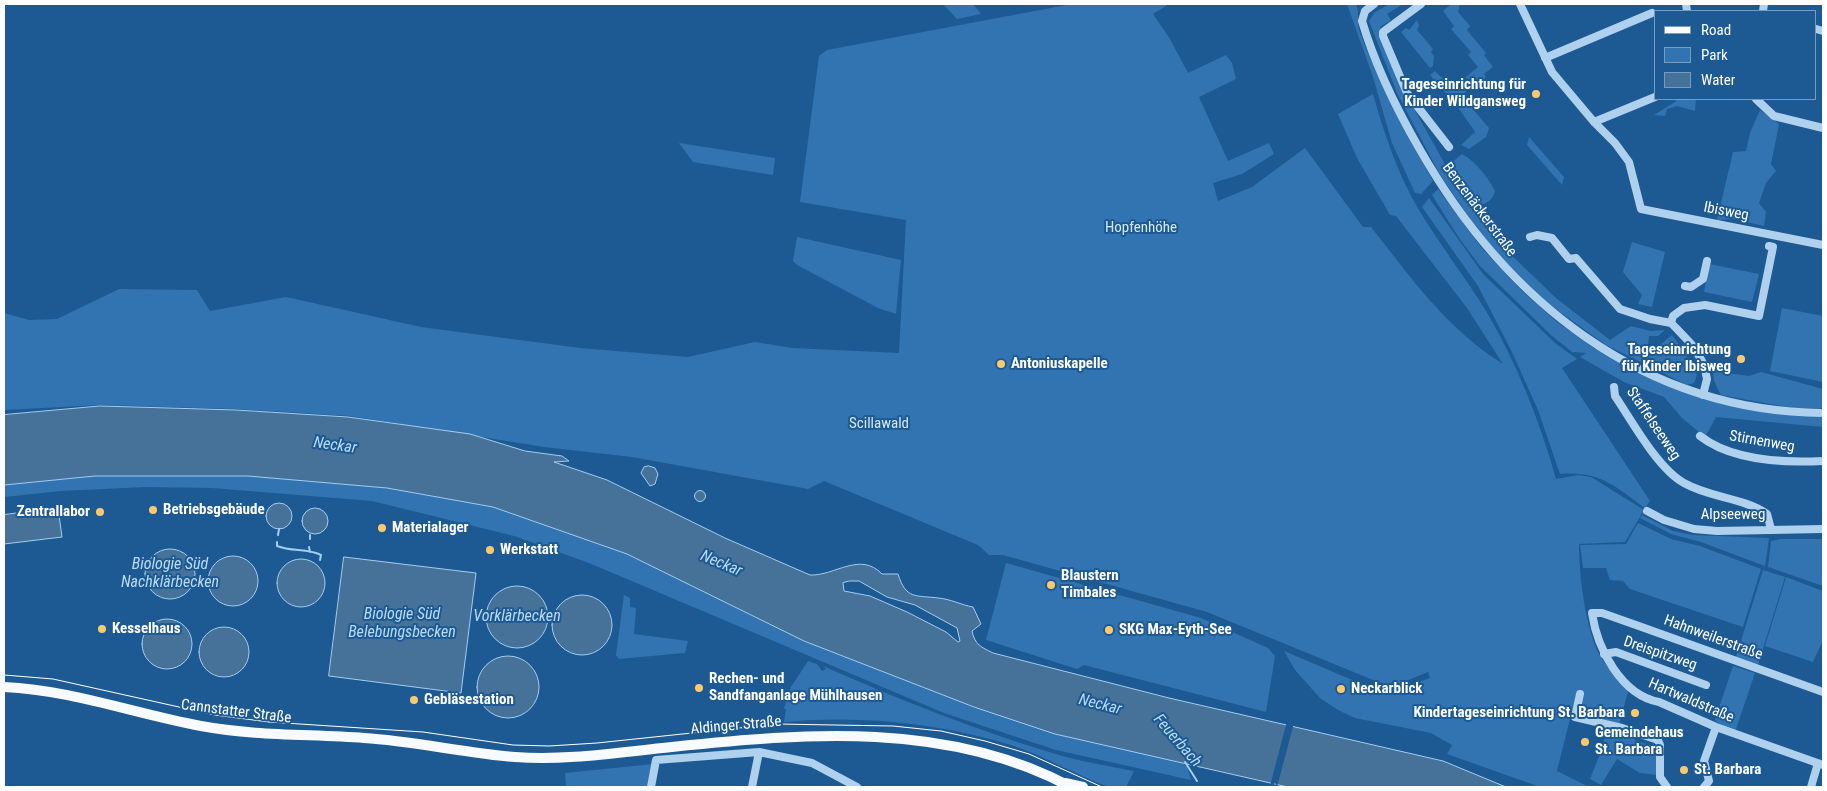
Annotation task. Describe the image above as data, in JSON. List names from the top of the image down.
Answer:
{
  "streets": {
    "main road": ["Cannstatter Straße", "Aldinger Straße"],
    "street": [
      "Benzenäckerstraße",
      "Ibisweg",
      "Staffelseeweg",
      "Stirnenweg",
      "Alpseeweg",
      "Hahnweilerstraße",
      "Dreispitzweg",
      "Hartwaldstraße"
    ]
  },
  "crossings": [
    ["Staffelseeweg", "Alpseeweg"],
    ["Hahnweilerstraße", "Hartwaldstraße"],
    ["Dreispitzweg", "Hartwaldstraße"],
    ["Cannstatter Straße", "Aldinger Straße"]
  ],
  "water": [
    "Neckar",
    "Biologie Süd Nachklärbecken",
    "Biologie Süd Belebungsbecken",
    "Vorklärbecken",
    "Feuerbach"
  ],
  "parks": ["Hopfenhöhe", "Scillawald"],
  "places": [
    "Tageseinrichtung für Kinder Wildgansweg",
    "Tageseinrichtung für Kinder Ibisweg",
    "Antoniuskapelle",
    "Betriebsgebäude",
    "Zentrallabor",
    "Materialager",
    "Werkstatt",
    "Blaustern Timbales",
    "Kesselhaus",
    "SKG Max-Eyth-See",
    "Rechen- und Sandfanganlage Mühlhausen",
    "Neckarblick",
    "Gebläsestation",
    "Kindertageseinrichtung St. Barbara",
    "Gemeindehaus St. Barbara",
    "St. Barbara"
  ],
  "legend": ["Road", "Park", "Water"]
}
